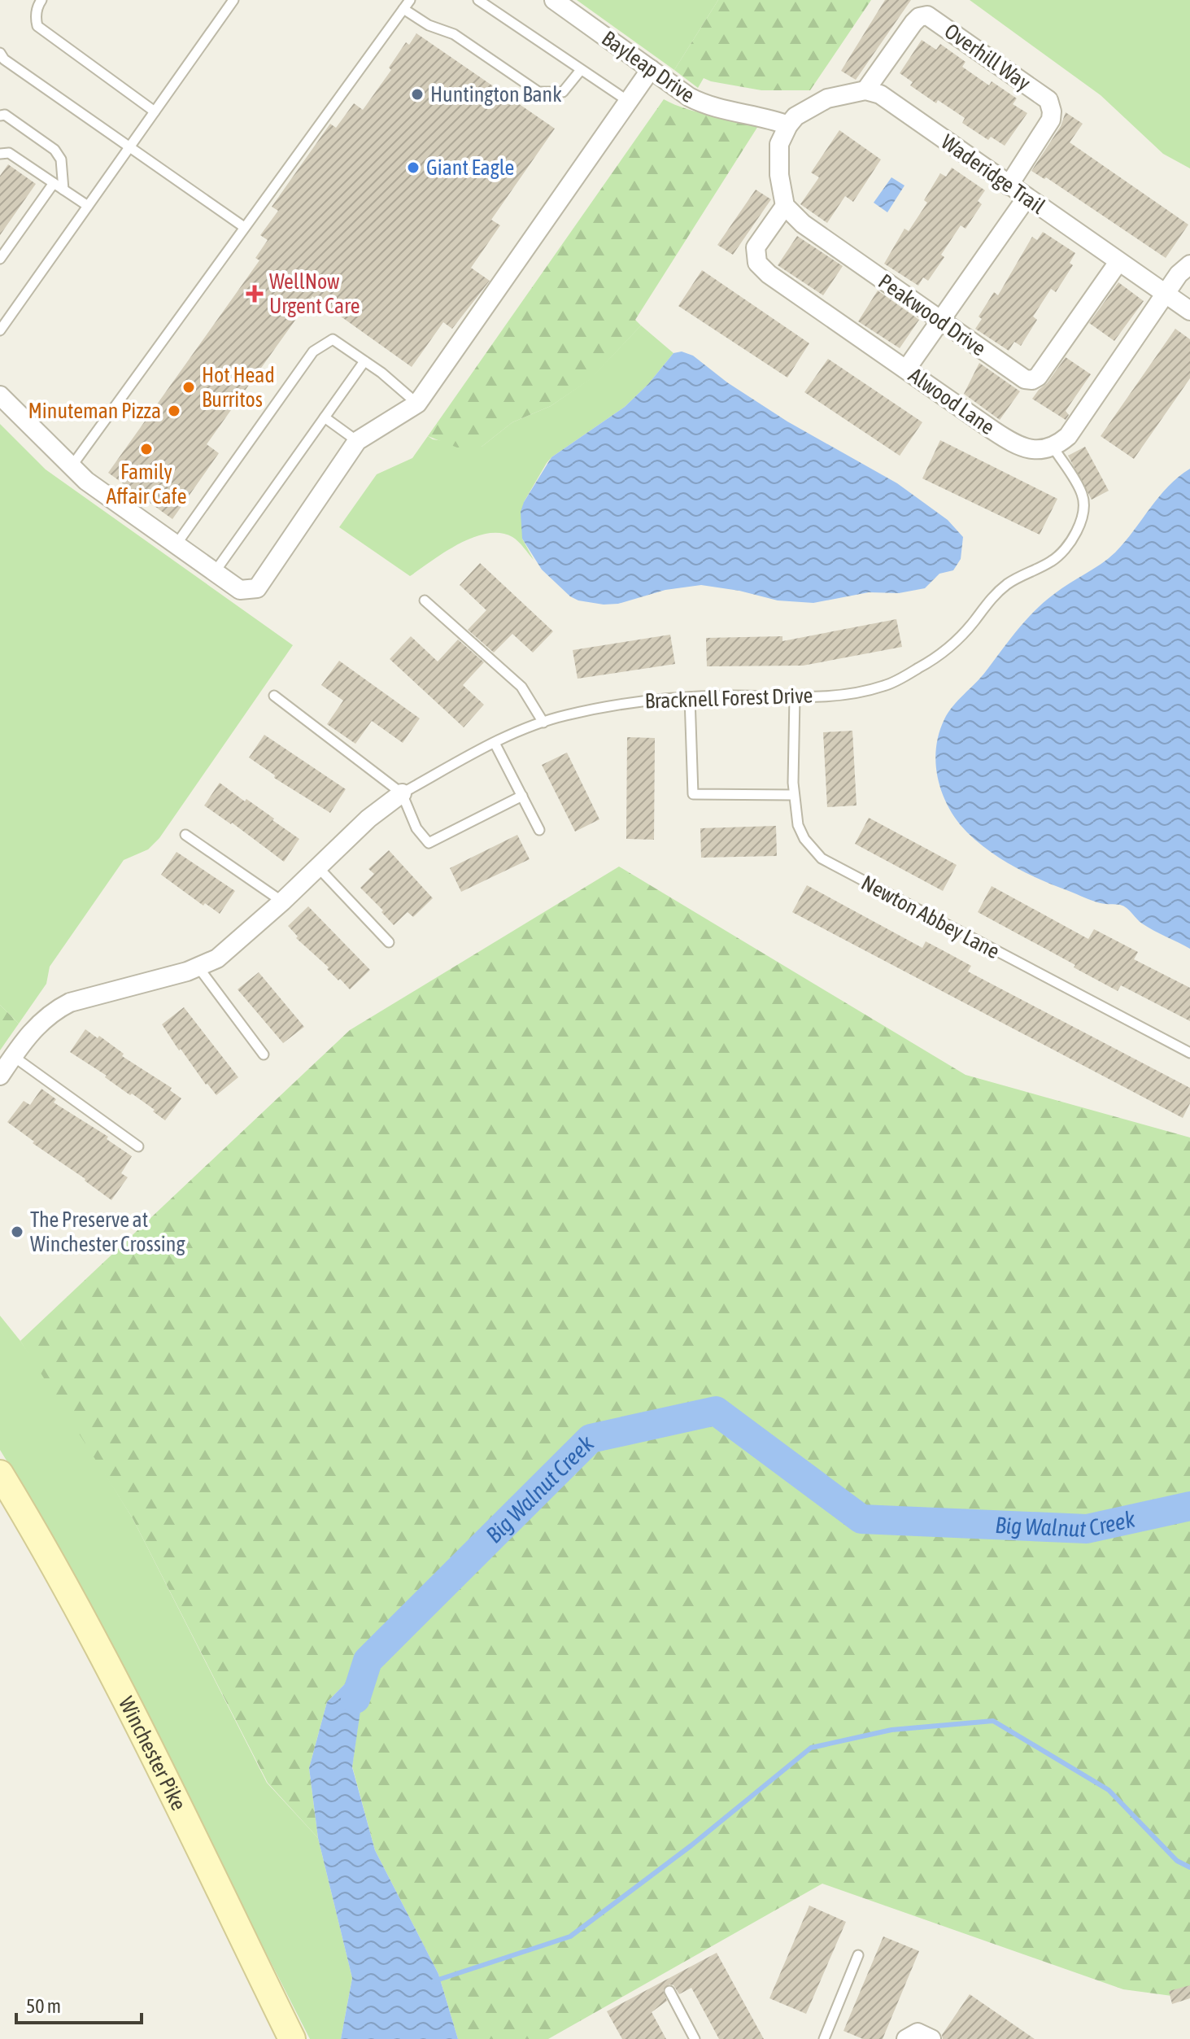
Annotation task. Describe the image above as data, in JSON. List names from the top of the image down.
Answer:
{
  "streets": {
    "main road": ["Winchester Pike"],
    "street": [
      "Overhill Way",
      "Bayleap Drive",
      "Waderidge Trail",
      "Peakwood Drive",
      "Alwood Lane",
      "Bracknell Forest Drive"
    ],
    "lane": ["Newton Abbey Lane"]
  },
  "crossings": [
    ["Overhill Way", "Waderidge Trail"],
    ["Waderidge Trail", "Peakwood Drive"],
    ["Peakwood Drive", "Alwood Lane"],
    ["Alwood Lane", "Bracknell Forest Drive"],
    ["Bracknell Forest Drive", "Newton Abbey Lane"]
  ],
  "water": ["Big Walnut Creek"],
  "places": {
    "other": [
      "Huntington Bank",
      "Giant Eagle",
      "Hot Head Burritos",
      "Minuteman Pizza",
      "Family Affair Cafe",
      "The Preserve at Winchester Crossing"
    ],
    "health": ["WellNow Urgent Care"]
  },
  "scale_bar": "50 m"
}
